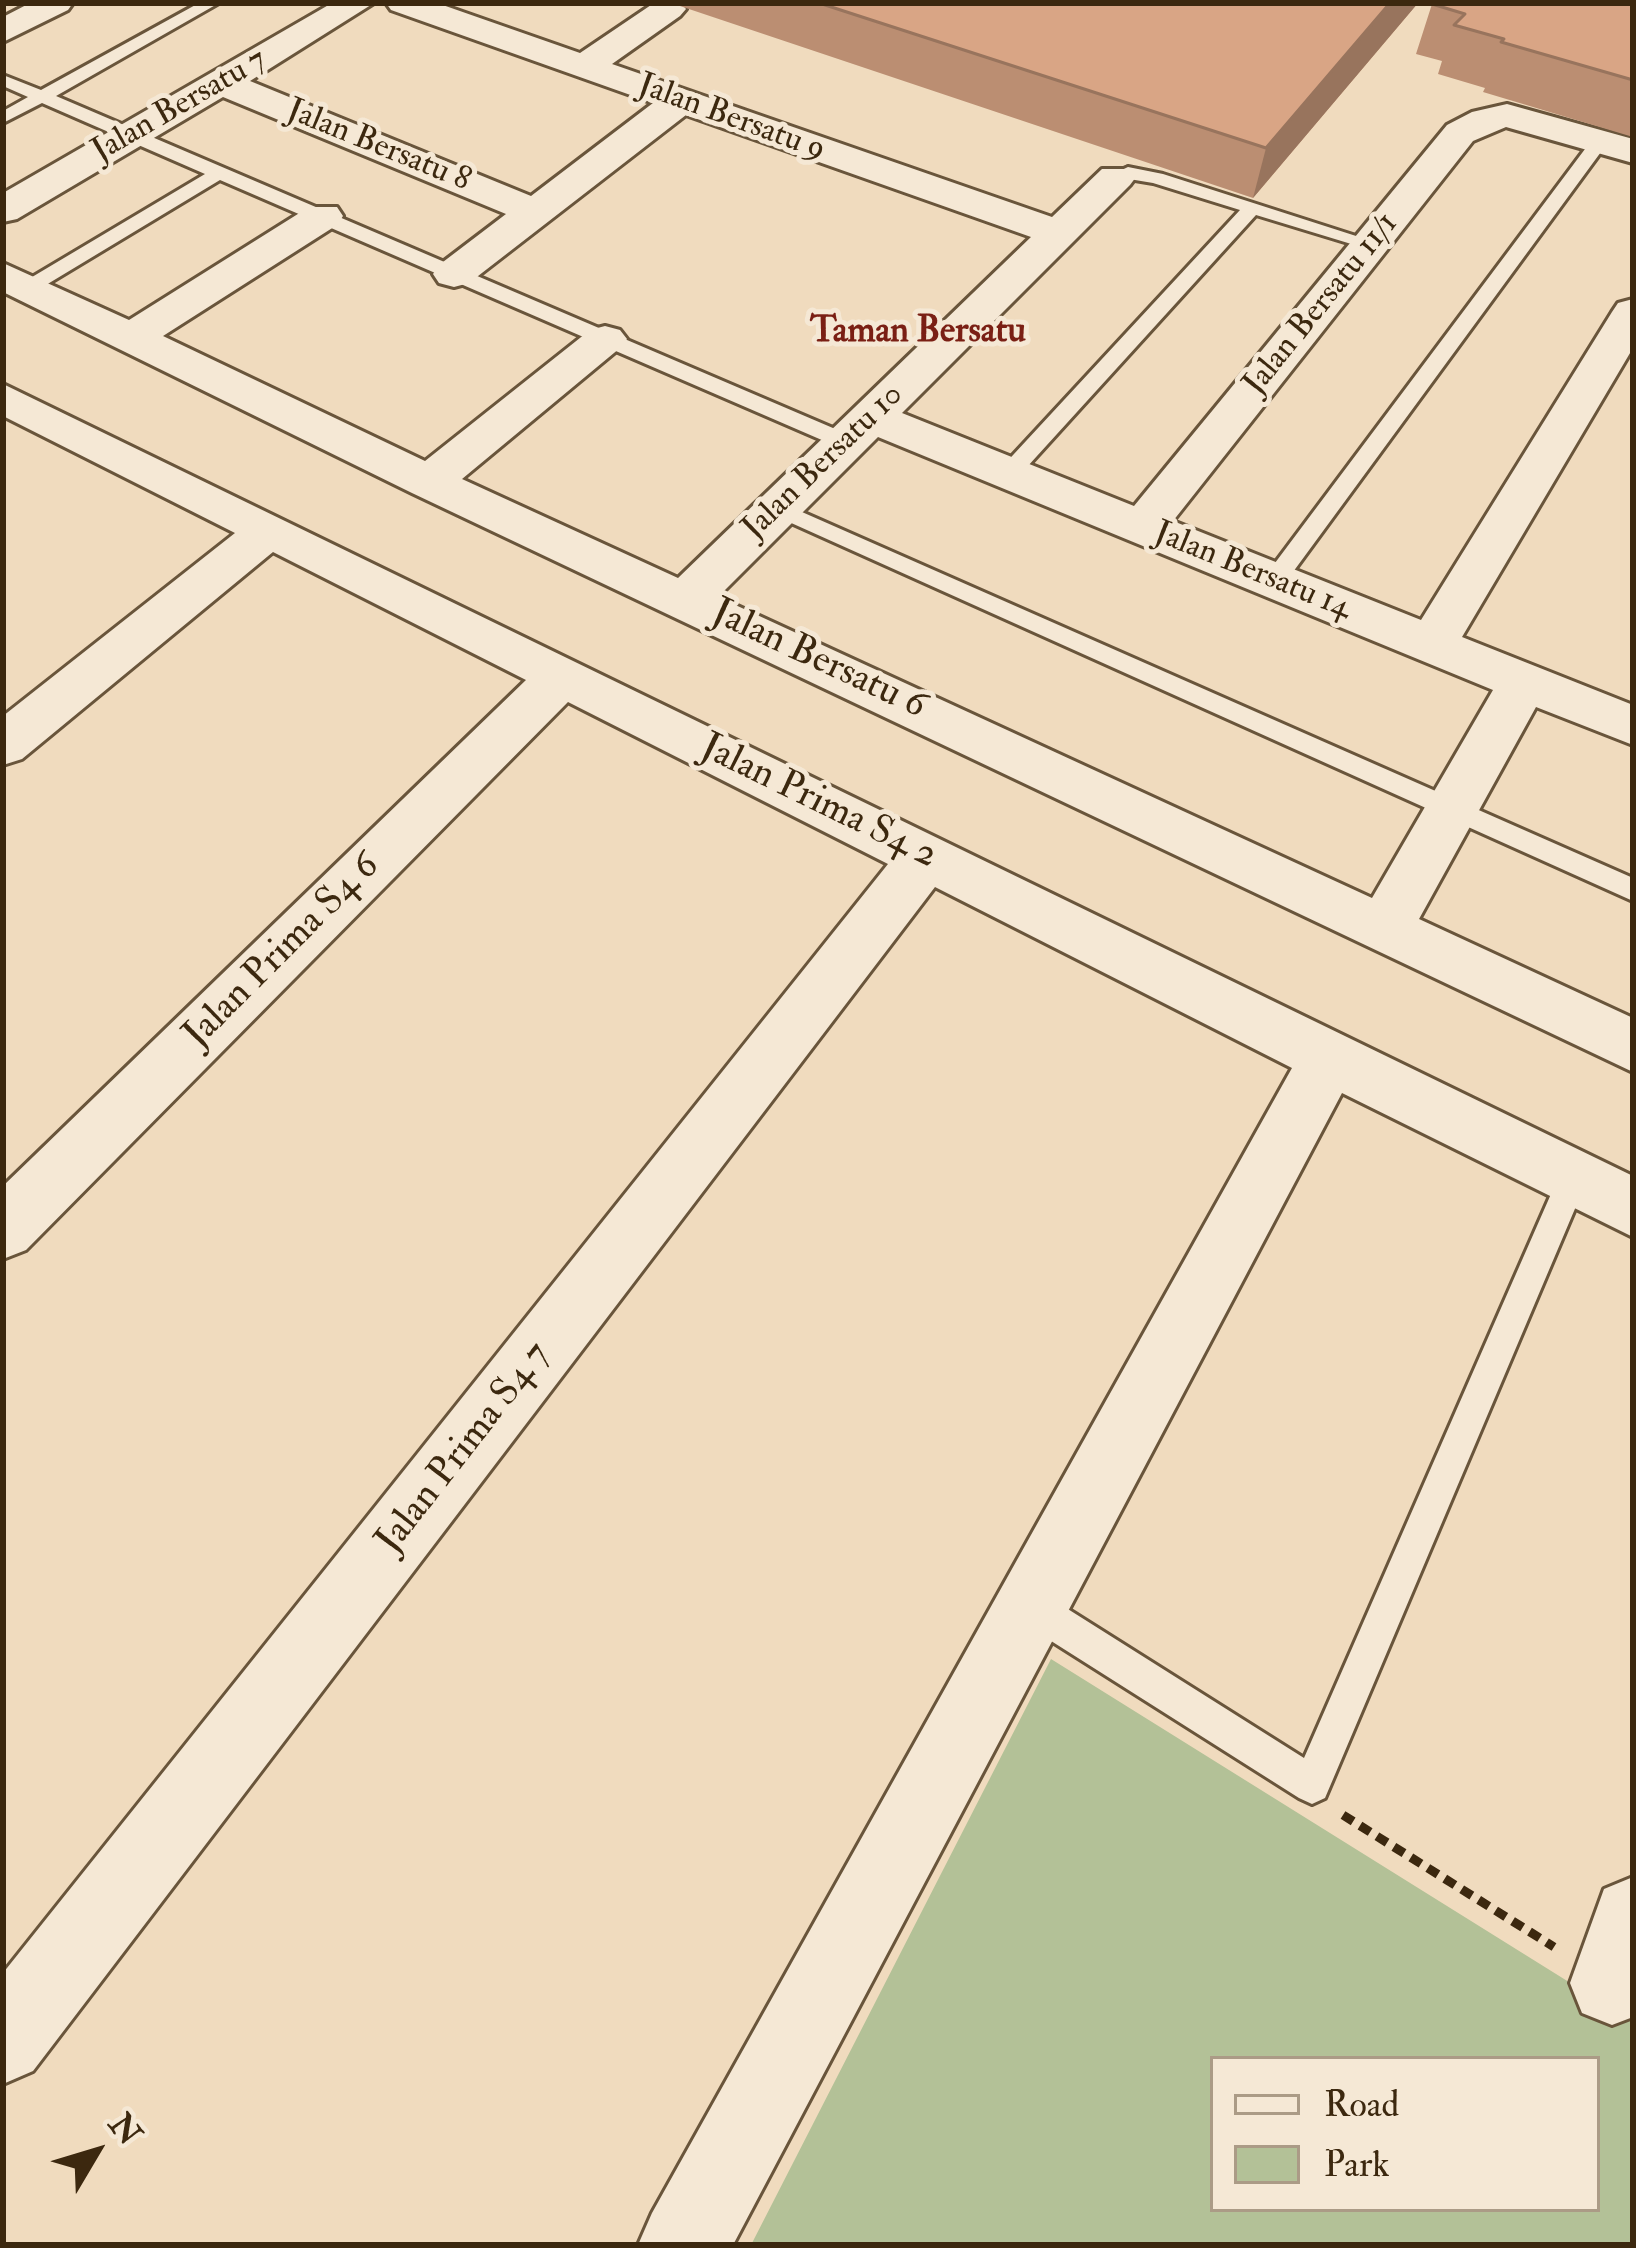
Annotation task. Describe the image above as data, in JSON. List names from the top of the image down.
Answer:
{
  "streets": {
    "street": [
      "Jalan Bersatu 7",
      "Jalan Bersatu 9",
      "Jalan Bersatu 8",
      "Jalan Bersatu 11/1",
      "Jalan Bersatu 10",
      "Jalan Bersatu 14",
      "Jalan Bersatu 6",
      "Jalan Prima S4 2",
      "Jalan Prima S4 6",
      "Jalan Prima S4 7"
    ]
  },
  "crossings": [
    ["Jalan Bersatu 7", "Jalan Bersatu 8"],
    ["Jalan Bersatu 9", "Jalan Bersatu 10"],
    ["Jalan Bersatu 11/1", "Jalan Bersatu 14"],
    ["Jalan Bersatu 10", "Jalan Bersatu 14"],
    ["Jalan Bersatu 10", "Jalan Bersatu 6"],
    ["Jalan Prima S4 2", "Jalan Prima S4 6"],
    ["Jalan Prima S4 2", "Jalan Prima S4 7"]
  ],
  "districts": ["Taman Bersatu"],
  "legend": ["Road", "Park"],
  "north": "top right"
}
